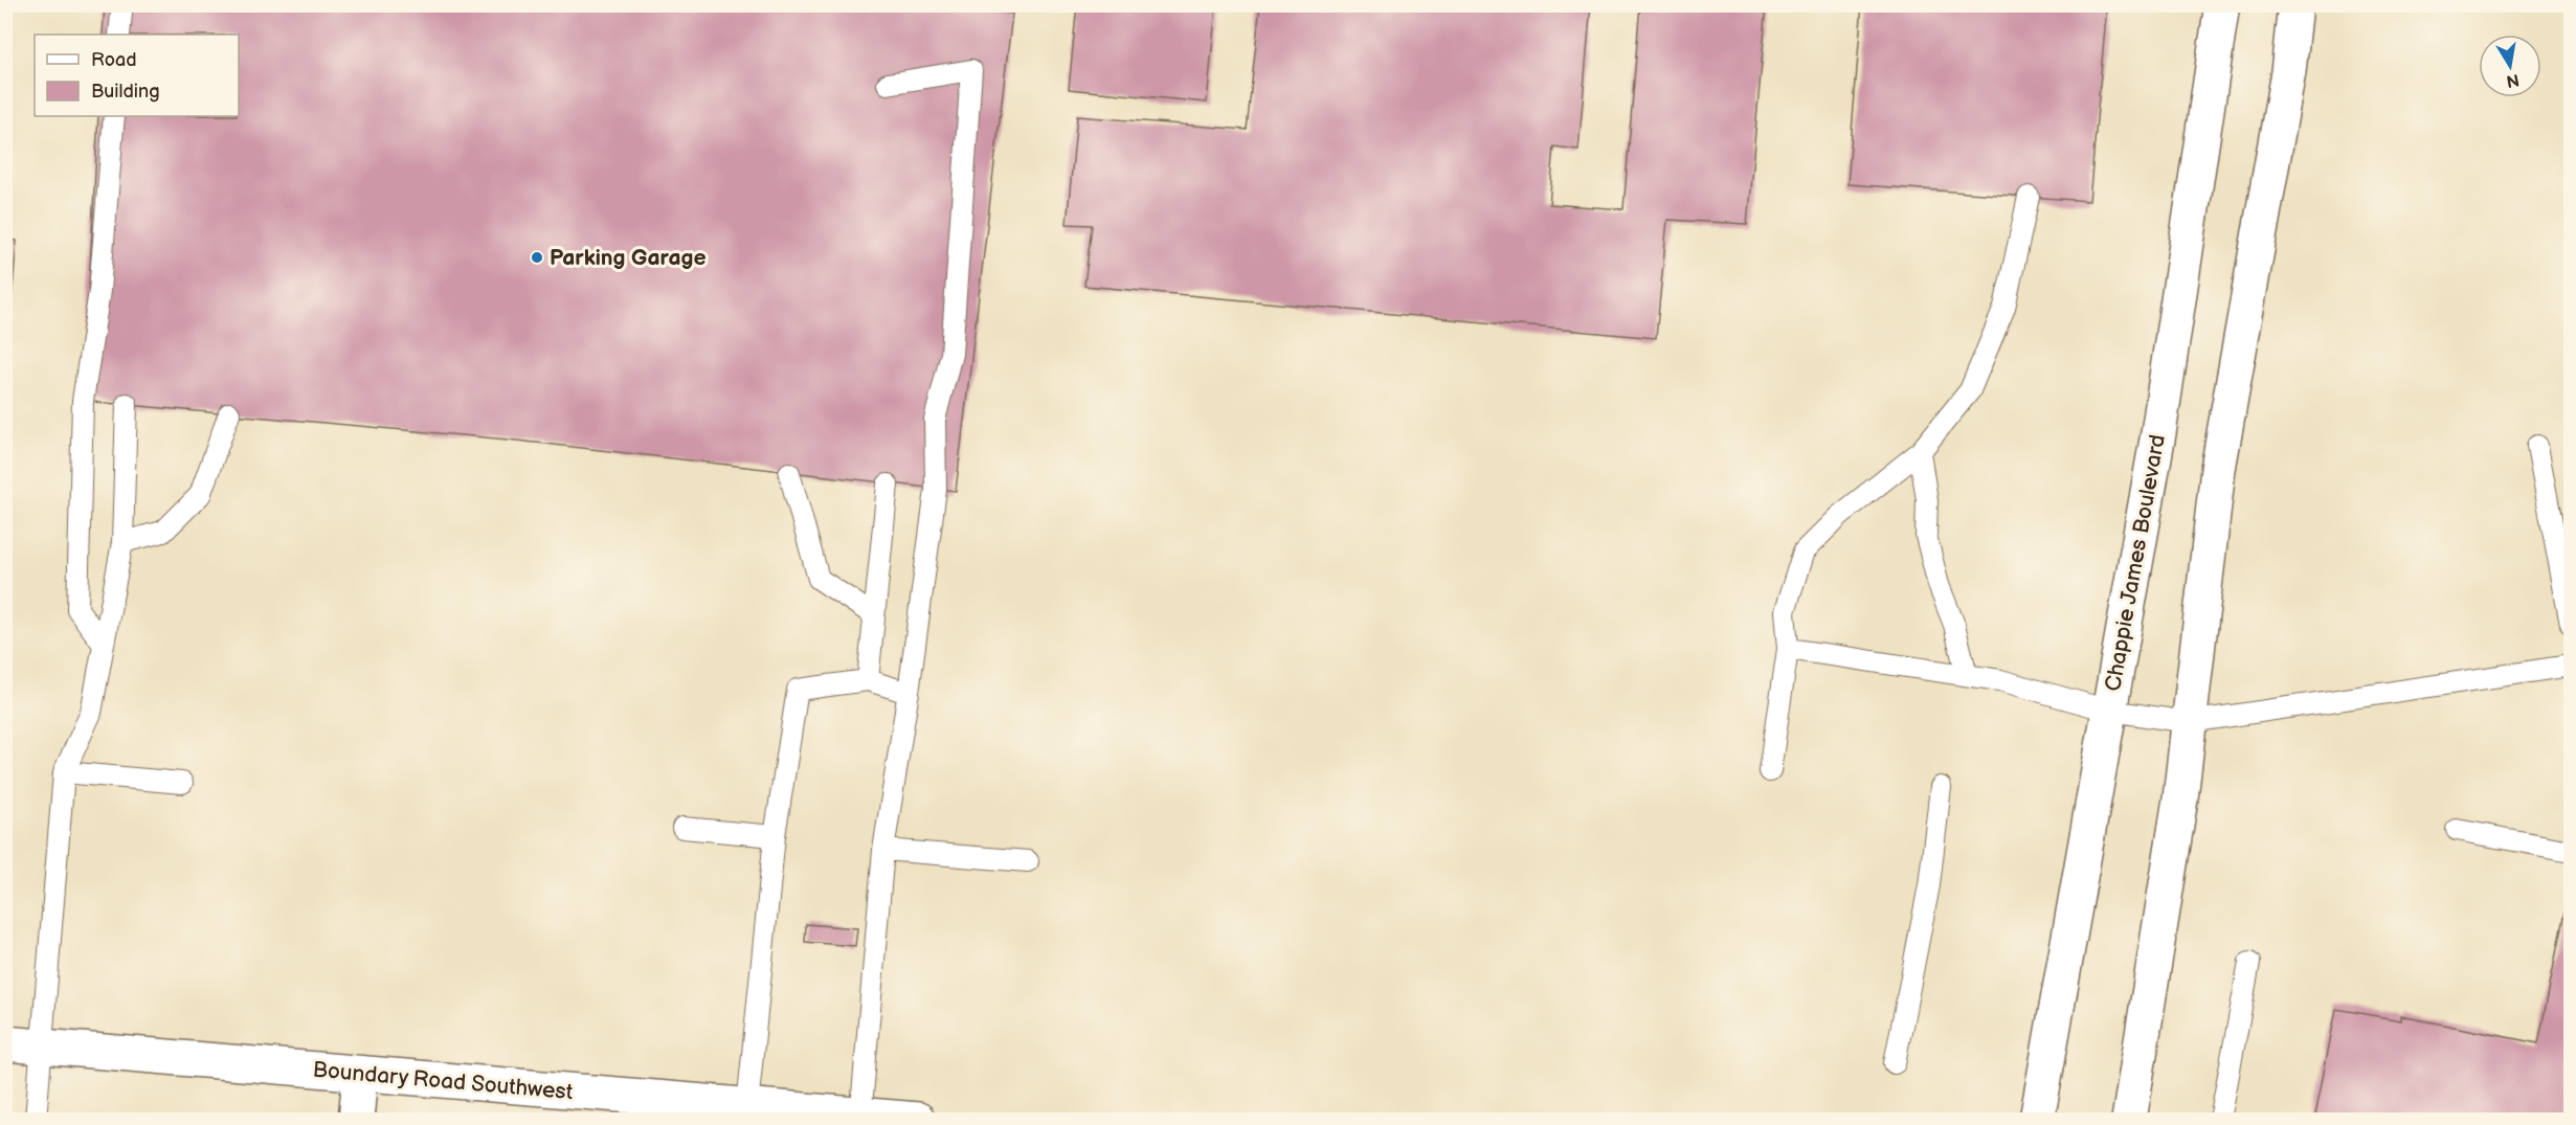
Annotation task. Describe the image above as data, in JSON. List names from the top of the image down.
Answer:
{
  "streets": {
    "street": ["Chappie James Boulevard", "Boundary Road Southwest"]
  },
  "places": ["Parking Garage"],
  "legend": ["Road", "Building"],
  "north": "bottom"
}
